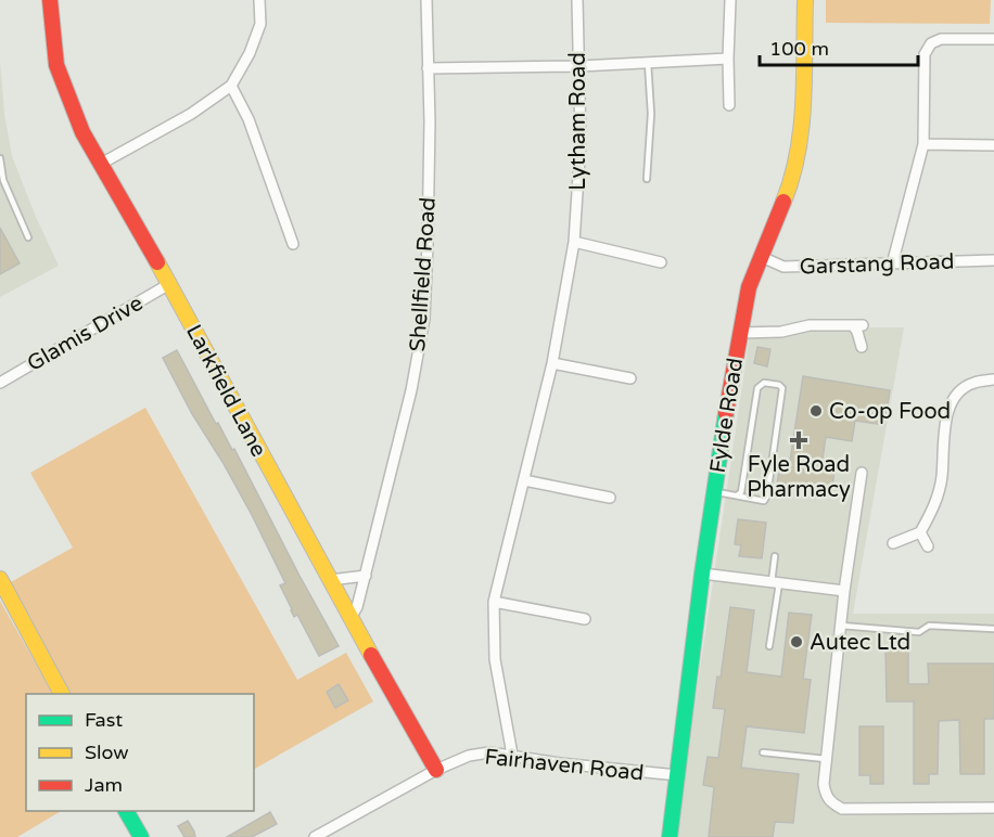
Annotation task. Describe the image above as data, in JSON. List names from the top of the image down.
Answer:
{
  "streets": {
    "main road": ["Larkfield Lane", "Fylde Road"],
    "street": [
      "Lytham Road",
      "Garstang Road",
      "Shellfield Road",
      "Glamis Drive",
      "Fairhaven Road"
    ]
  },
  "crossings": [
    ["Lytham Road", "Fairhaven Road"],
    ["Garstang Road", "Fylde Road"],
    ["Shellfield Road", "Larkfield Lane"],
    ["Glamis Drive", "Larkfield Lane"],
    ["Larkfield Lane", "Fairhaven Road"],
    ["Fylde Road", "Fairhaven Road"]
  ],
  "places": {
    "other": ["Co-op Food", "Autec Ltd"],
    "health": ["Fyle Road Pharmacy"]
  },
  "legend": ["Fast", "Slow", "Jam"],
  "scale_bar": "100 m"
}
